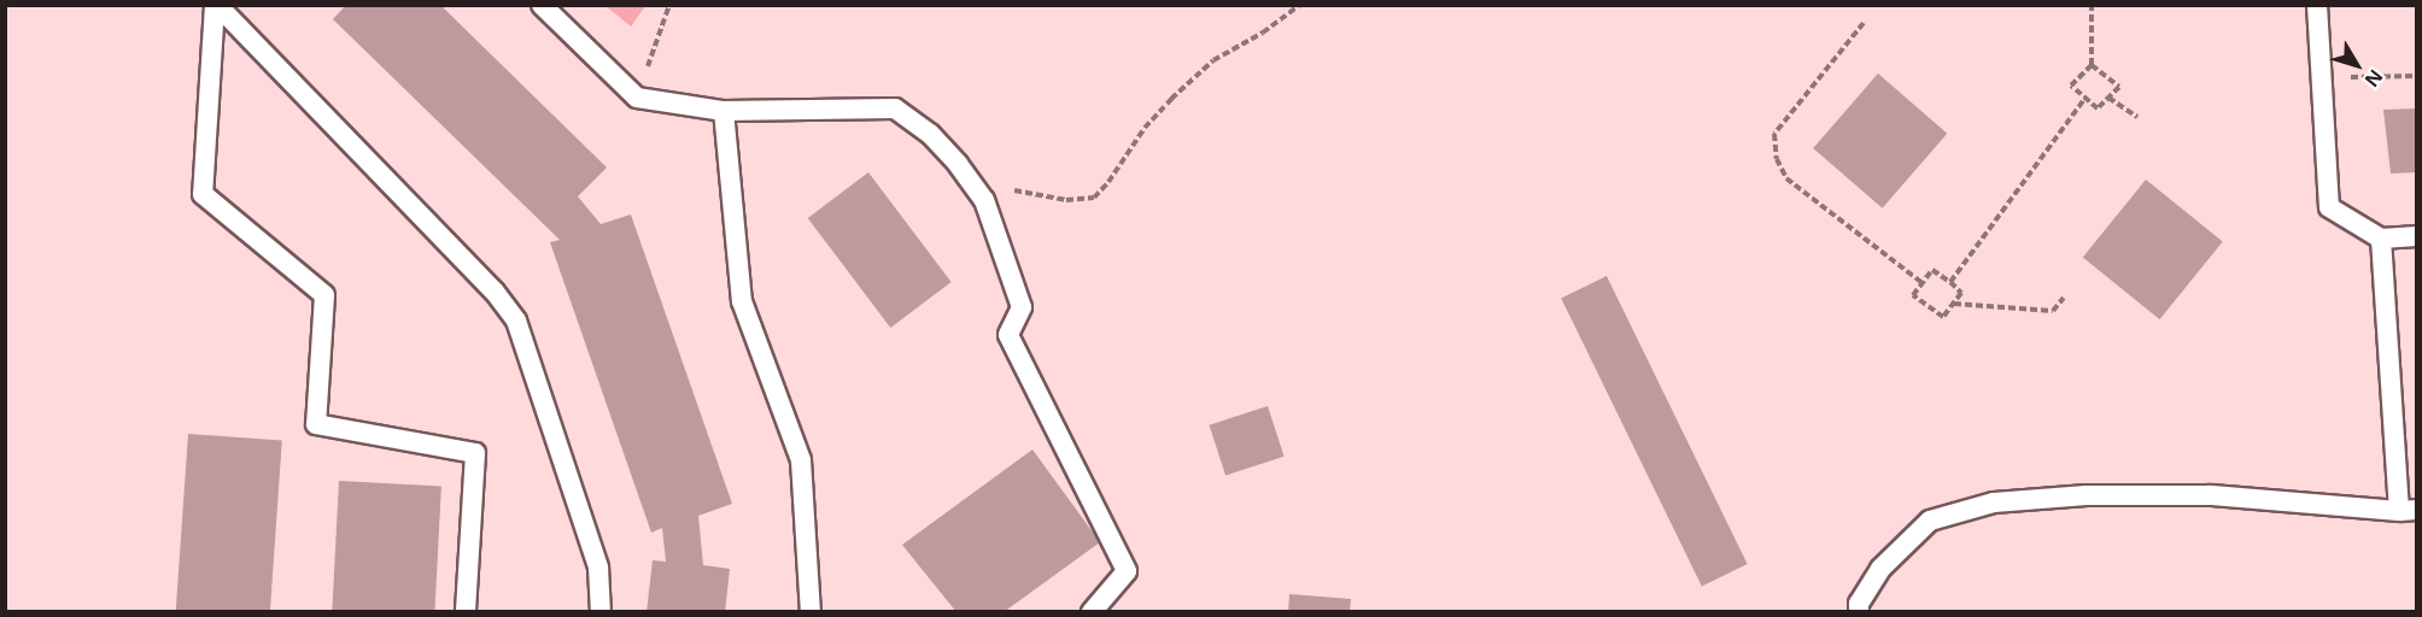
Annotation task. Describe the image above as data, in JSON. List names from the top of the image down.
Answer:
{
  "north": "bottom right"
}
